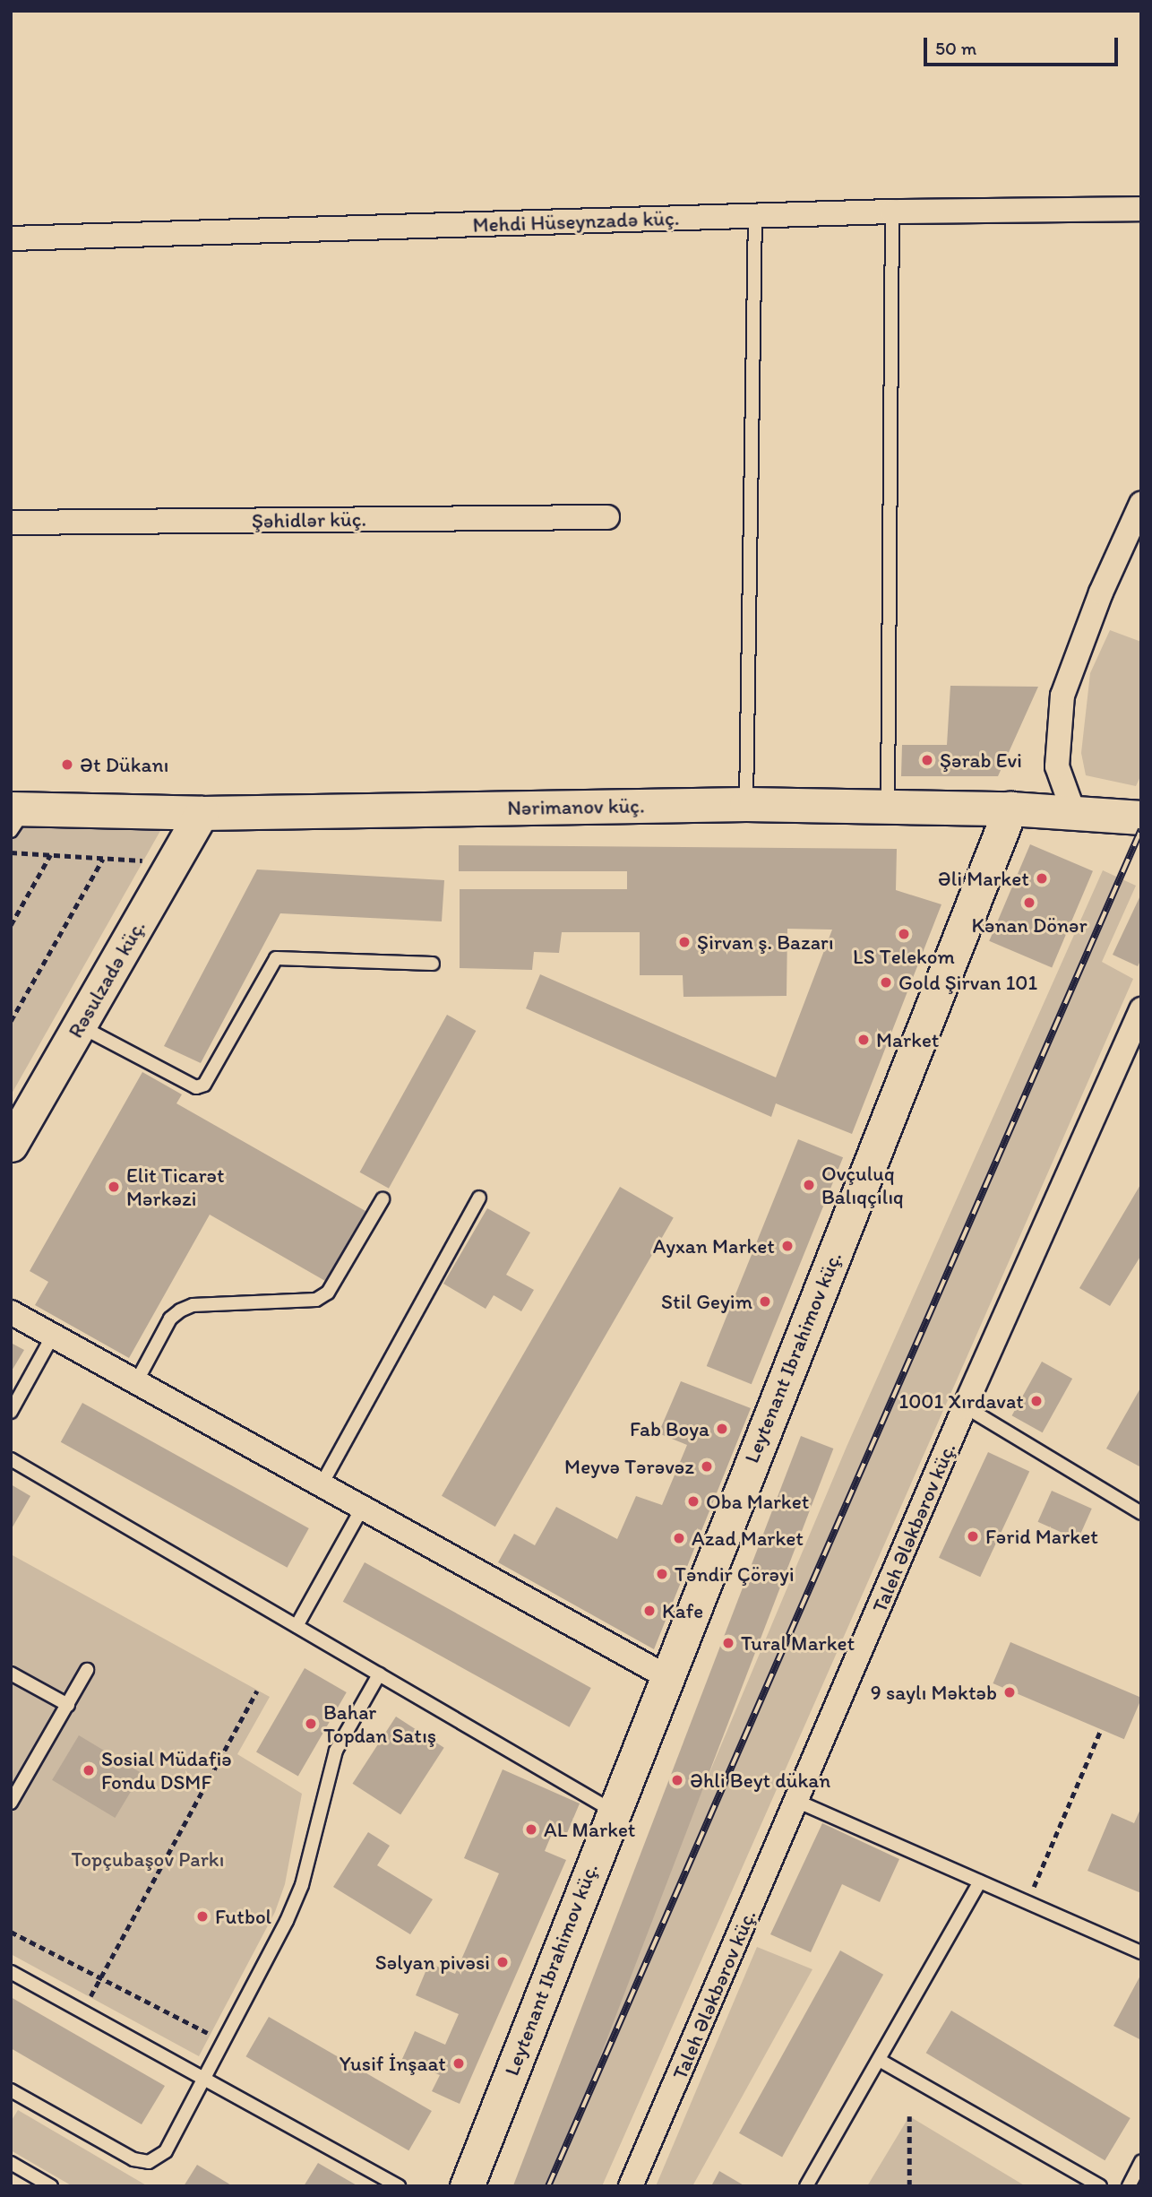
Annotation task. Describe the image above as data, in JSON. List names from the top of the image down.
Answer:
{
  "streets": {
    "street": [
      "Mehdi Hüseynzadə küç.",
      "Şəhidlər küç.",
      "Nərimanov küç.",
      "Rəsulzadə küç.",
      "Leytenant Ibrahimov küç.",
      "Taleh Ələkbərov küç."
    ]
  },
  "crossings": [
    ["Nərimanov küç.", "Rəsulzadə küç."],
    ["Nərimanov küç.", "Leytenant Ibrahimov küç."]
  ],
  "parks": ["Topçubaşov Parkı"],
  "places": [
    "Şərab Evi",
    "Ət Dükanı",
    "Əli Market",
    "Kənan Dönər",
    "LS Telekom",
    "Şirvan ş. Bazarı",
    "Gold Şirvan 101",
    "Market",
    "Ovçuluq Balıqçılıq",
    "Elit Ticarət Mərkəzi",
    "Ayxan Market",
    "Stil Geyim",
    "1001 Xırdavat",
    "Fab Boya",
    "Meyvə Tərəvəz",
    "Oba Market",
    "Fərid Market",
    "Azad Market",
    "Təndir Çörəyi",
    "Kafe",
    "Tural Market",
    "9 saylı Məktəb",
    "Bahar Topdan Satış",
    "Sosial Müdafiə Fondu DSMF",
    "Əhli Beyt dükan",
    "AL Market",
    "Futbol",
    "Səlyan pivəsi",
    "Yusif İnşaat"
  ],
  "scale_bar": "50 m"
}
